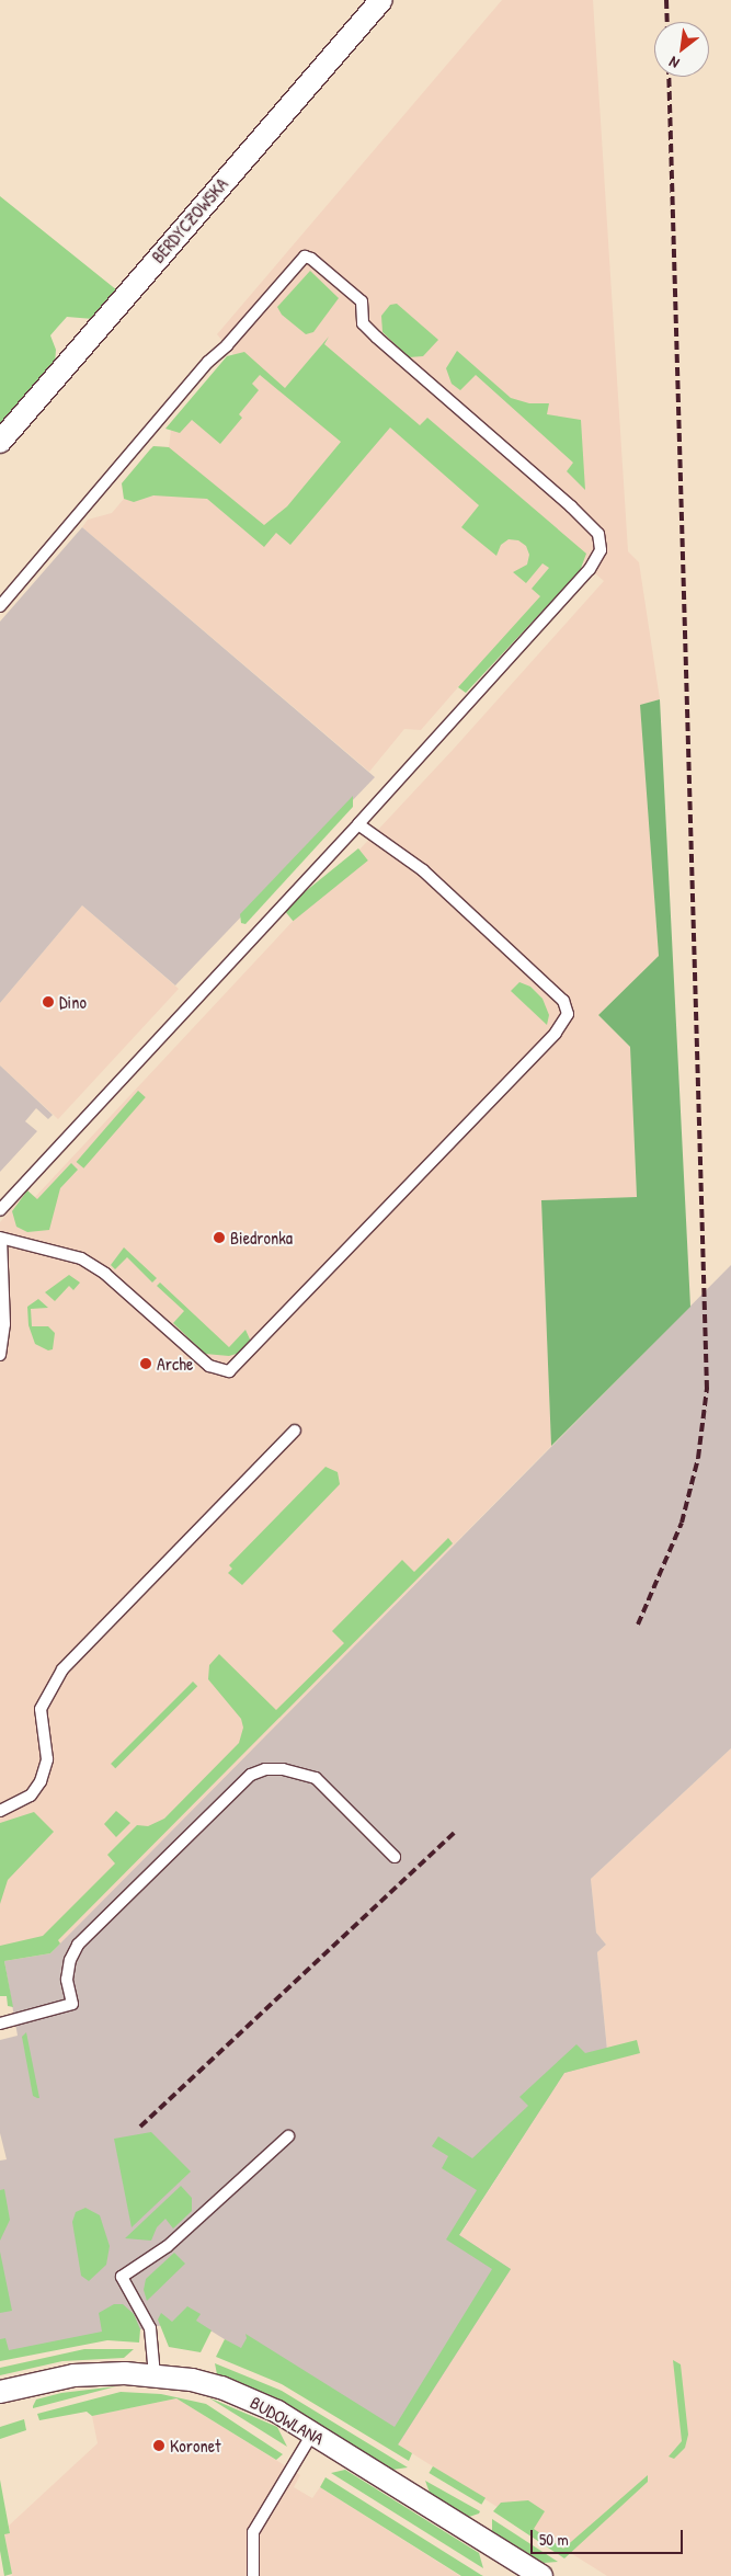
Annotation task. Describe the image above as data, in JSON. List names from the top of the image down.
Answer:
{
  "streets": {
    "street": ["BERDYCZOWSKA", "BUDOWLANA"]
  },
  "places": [
    "Dino",
    "Biedronka",
    "Arche",
    "Koronet"
  ],
  "scale_bar": "50 m",
  "north": "bottom left"
}
